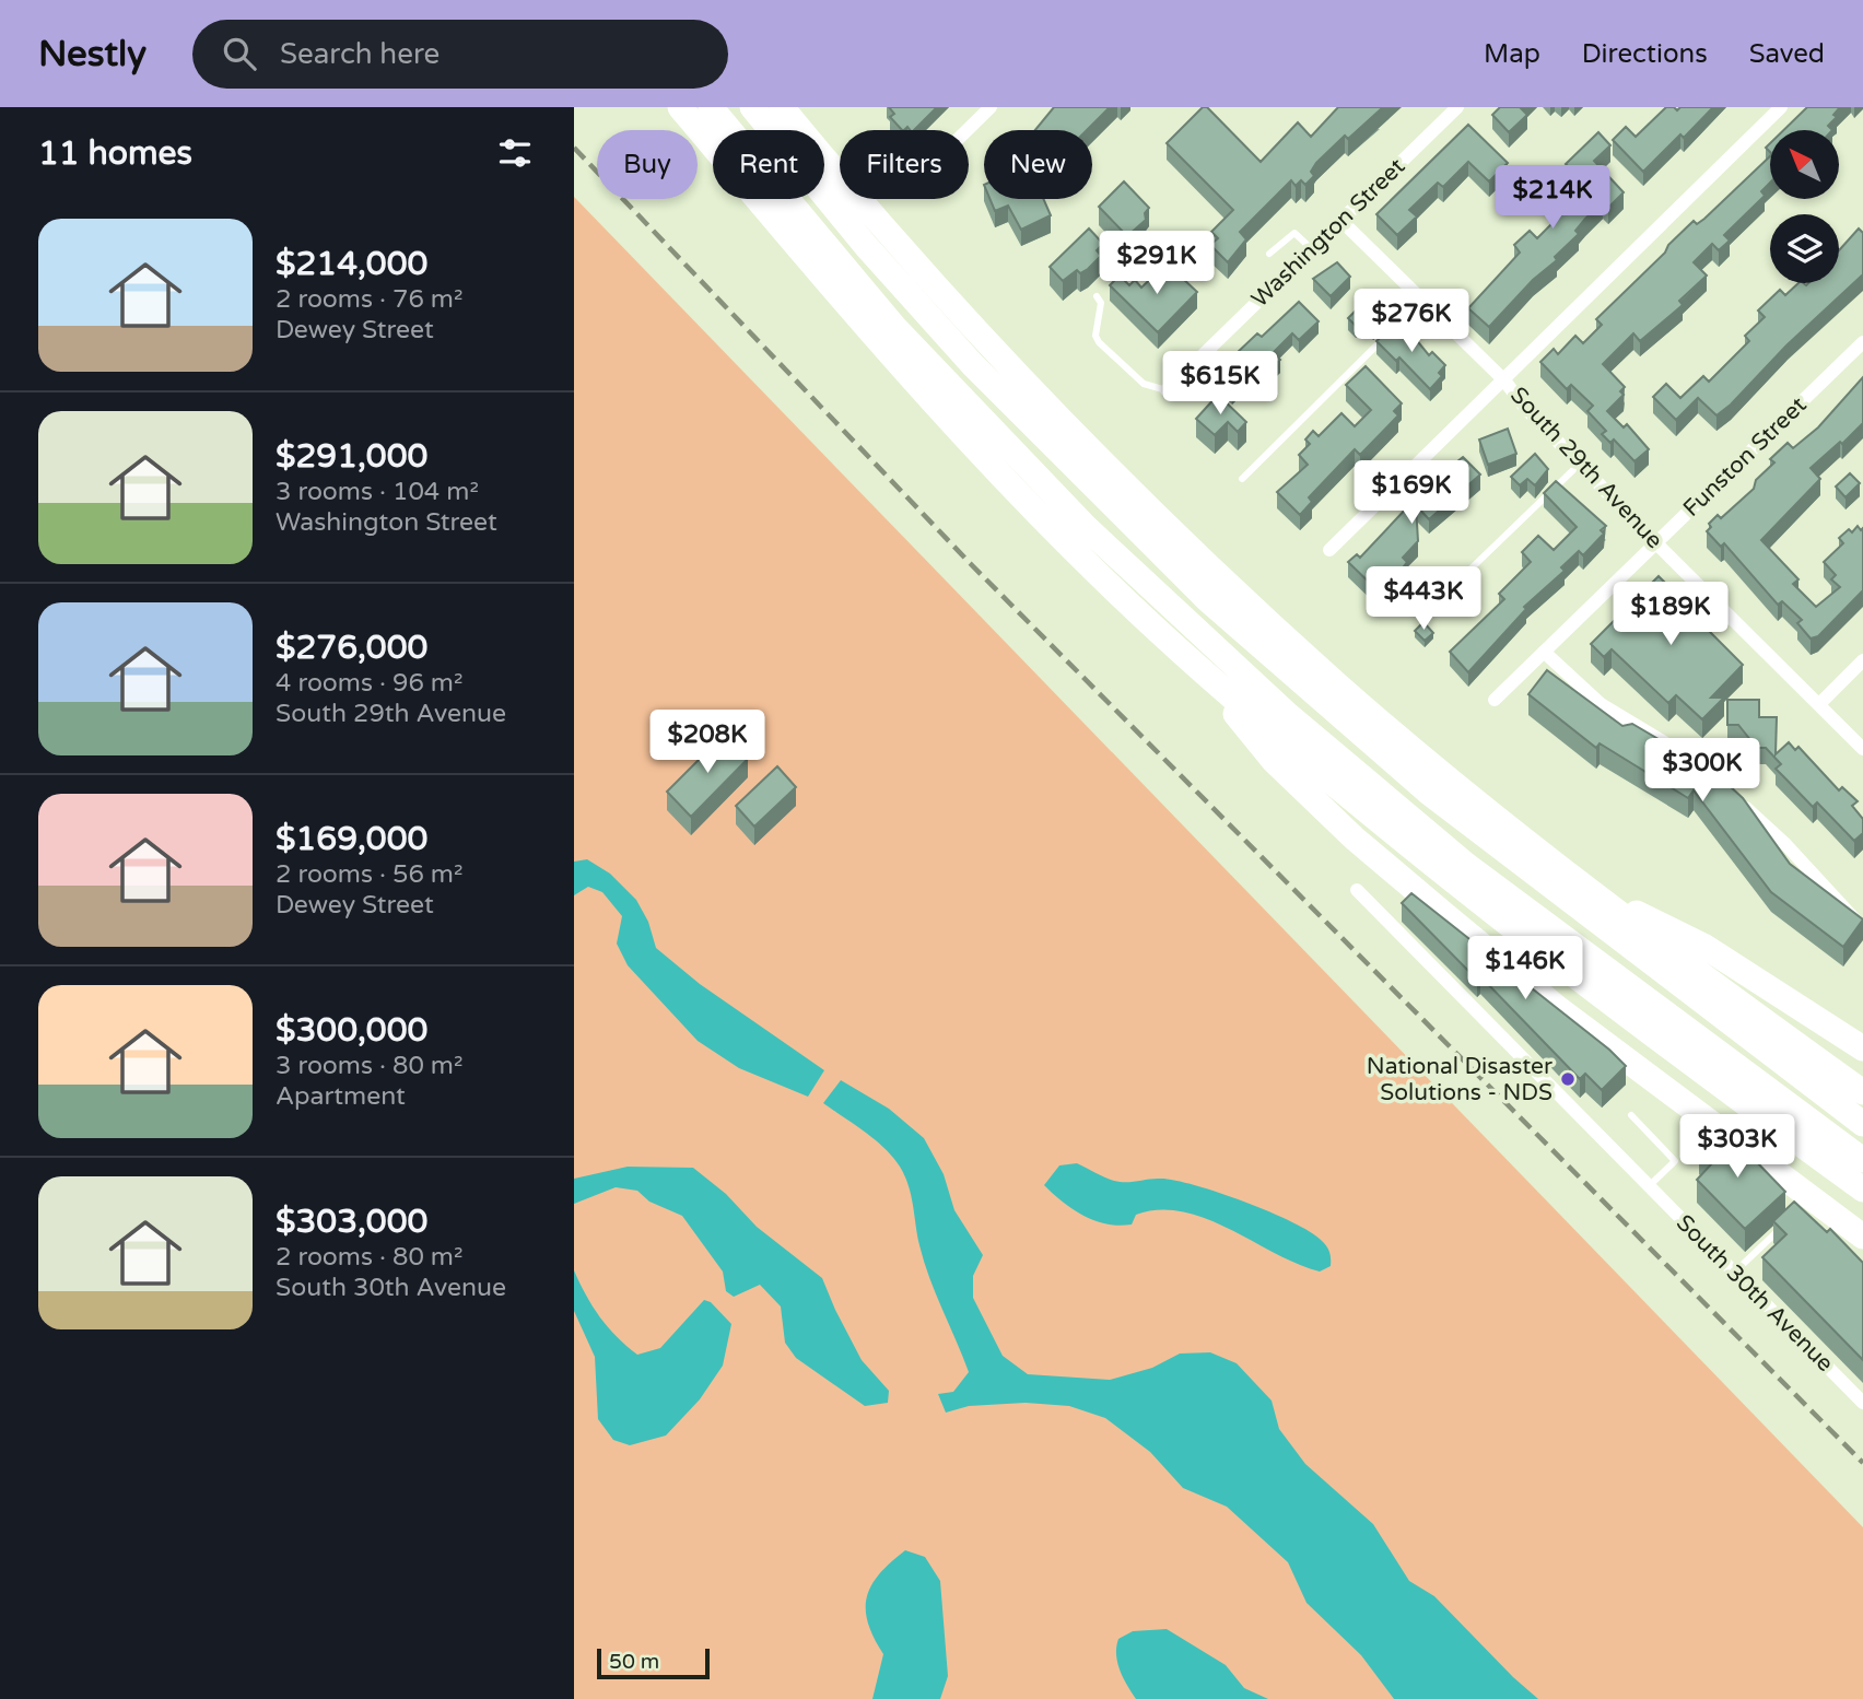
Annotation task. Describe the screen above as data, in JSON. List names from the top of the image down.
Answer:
{
  "streets": {
    "street": [
      "Washington Street",
      "Funston Street",
      "South 29th Avenue",
      "South 30th Avenue"
    ]
  },
  "crossings": [
    ["Washington Street", "South 29th Avenue"],
    ["Funston Street", "South 29th Avenue"]
  ],
  "places": ["National Disaster Solutions - NDS"],
  "scale_bar": "50 m",
  "north": "top left",
  "page": {
    "header": "Nestly",
    "search": "Search here",
    "nav": ["Map", "Directions", "Saved"],
    "heading": "11 homes",
    "chip": [
      "Buy",
      "Rent",
      "Filters",
      "New"
    ],
    "price": [
      "$214K",
      "$291K",
      "$276K",
      "$615K",
      "$169K",
      "$443K",
      "$189K",
      "$208K",
      "$300K",
      "$146K",
      "$303K"
    ],
    "list": [
      {
        "name": "$214,000",
        "note": "2 rooms · 76 m² · Dewey Street"
      },
      {
        "name": "$291,000",
        "note": "3 rooms · 104 m² · Washington Street"
      },
      {
        "name": "$276,000",
        "note": "4 rooms · 96 m² · South 29th Avenue"
      },
      {
        "name": "$169,000",
        "note": "2 rooms · 56 m² · Dewey Street"
      },
      {
        "name": "$300,000",
        "note": "3 rooms · 80 m² · Apartment"
      },
      {
        "name": "$303,000",
        "note": "2 rooms · 80 m² · South 30th Avenue"
      }
    ],
    "scale": "50 m"
  }
}
